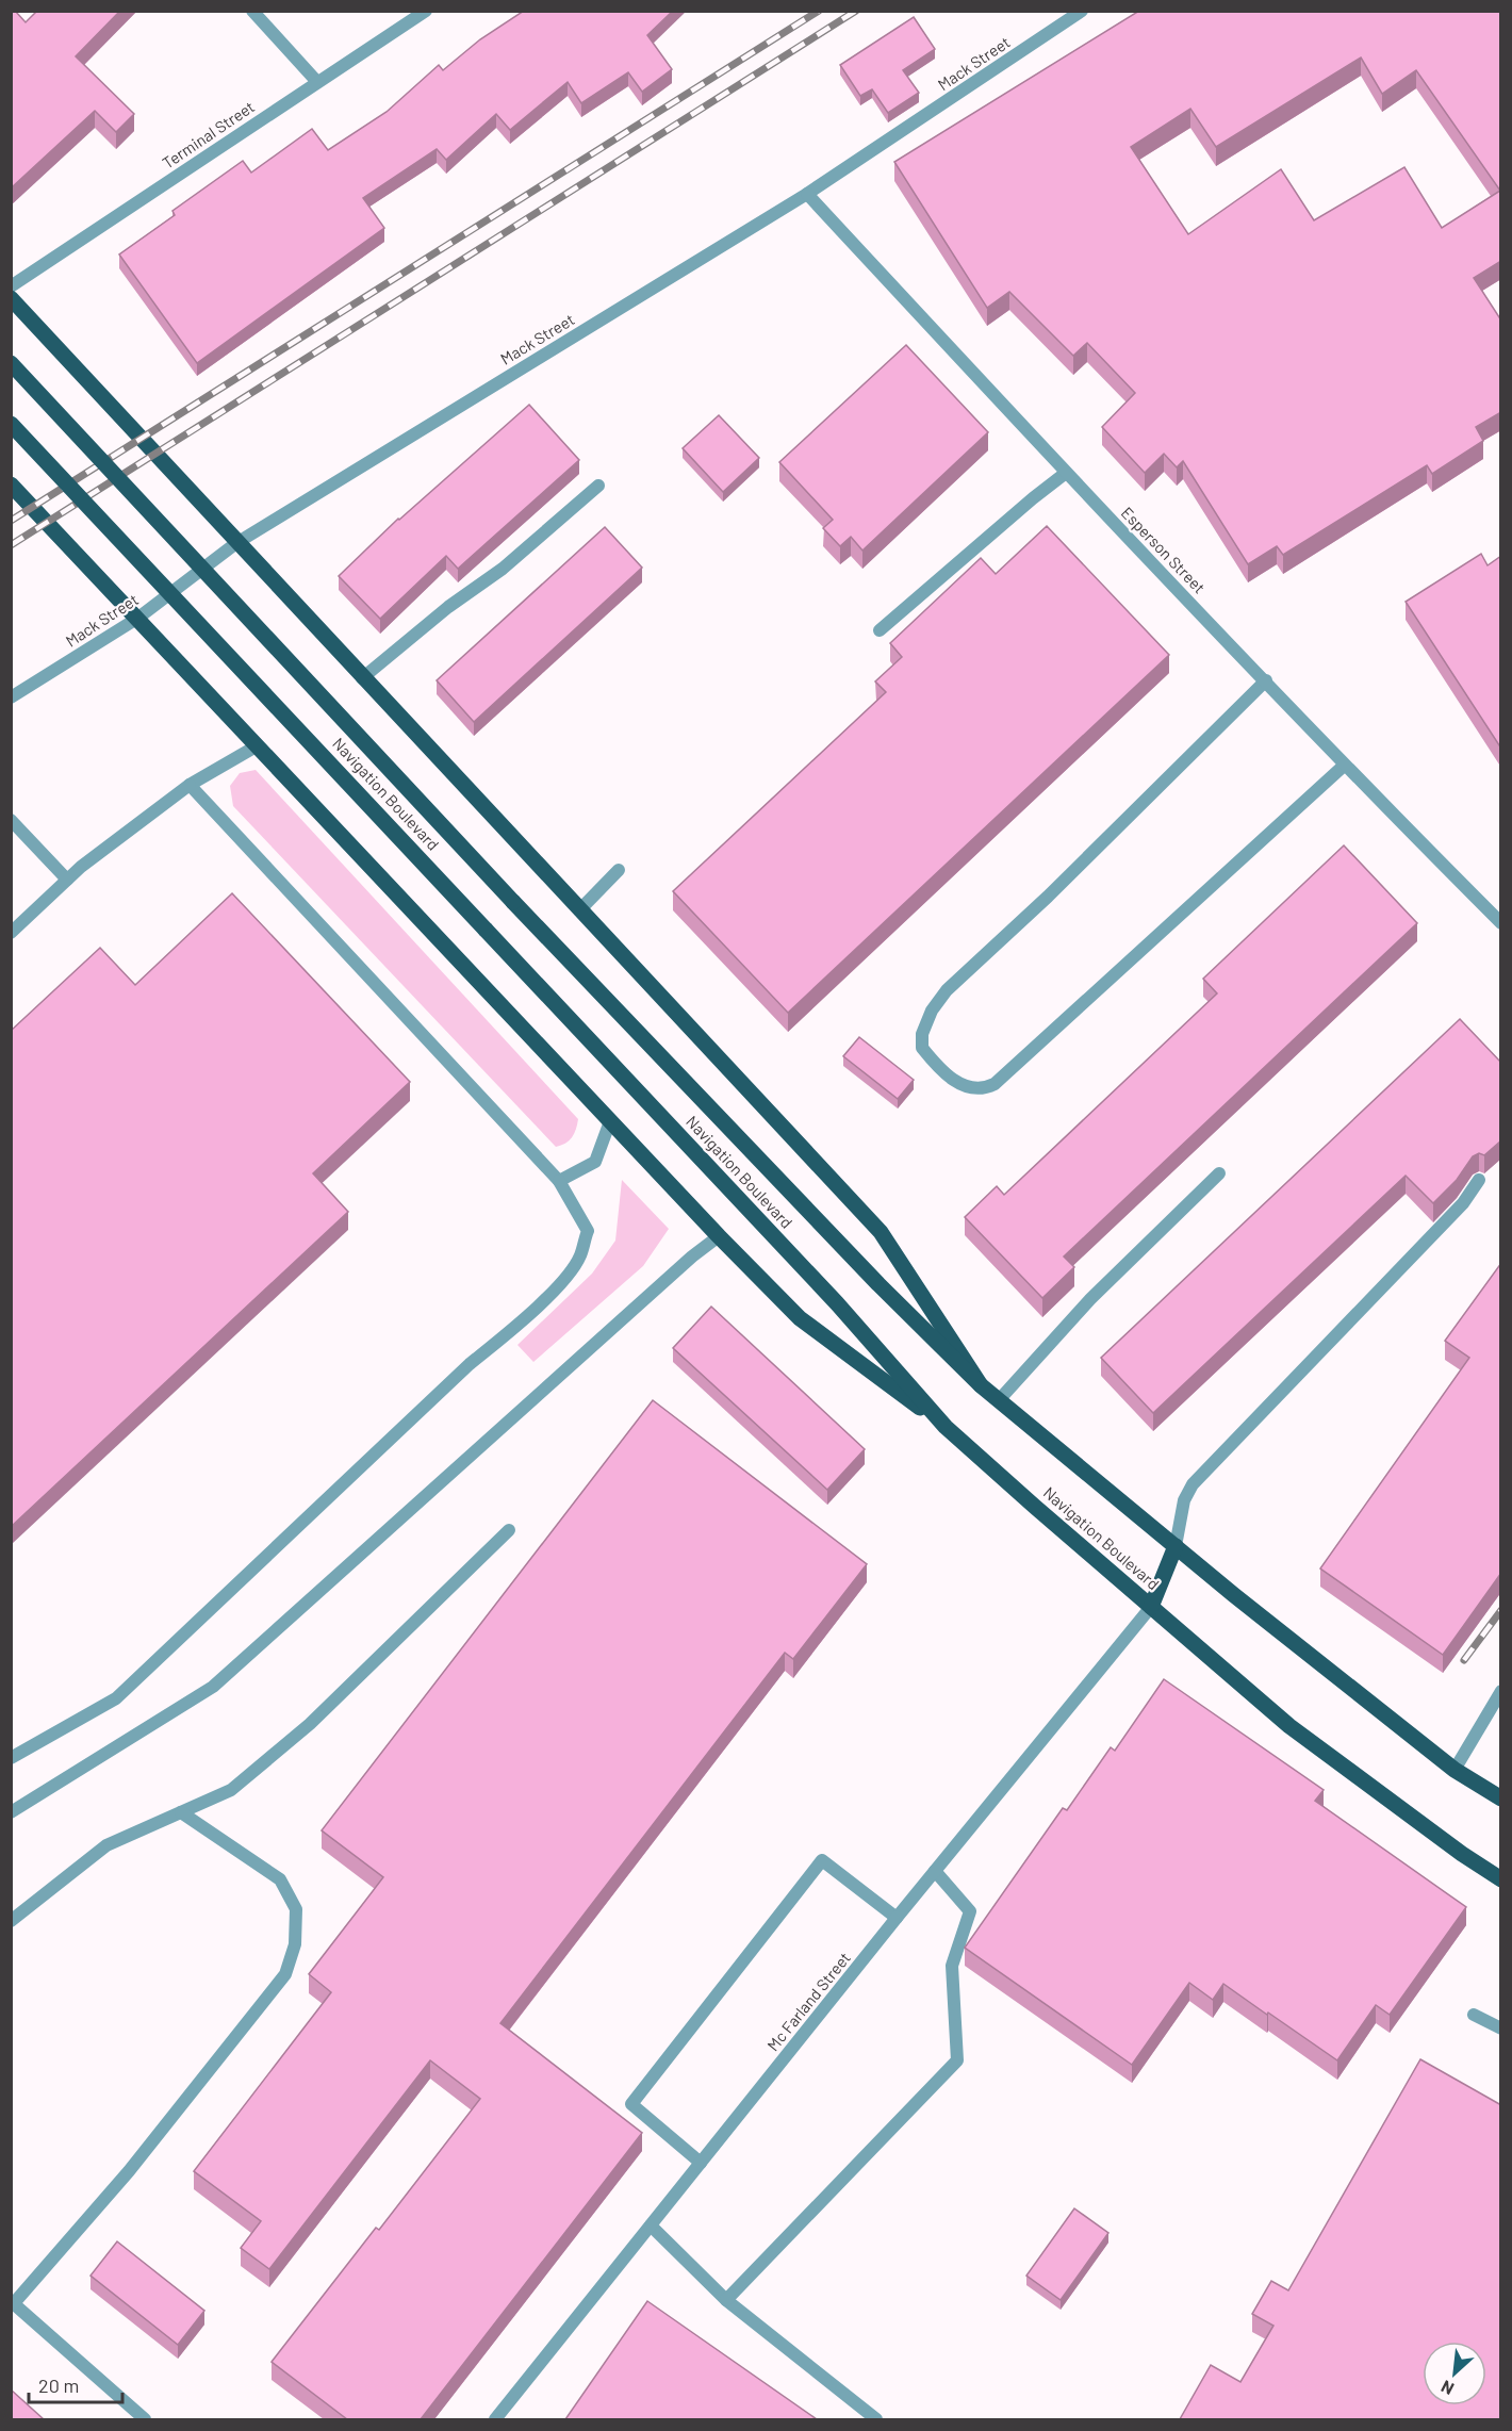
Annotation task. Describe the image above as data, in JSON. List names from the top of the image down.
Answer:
{
  "streets": {
    "main road": ["Navigation Boulevard"],
    "street": [
      "Mack Street",
      "Terminal Street",
      "Esperson Street",
      "Mc Farland Street"
    ]
  },
  "crossings": [
    ["Mack Street", "Esperson Street"],
    ["Navigation Boulevard", "Mc Farland Street"]
  ],
  "scale_bar": "20 m",
  "north": "bottom left"
}
